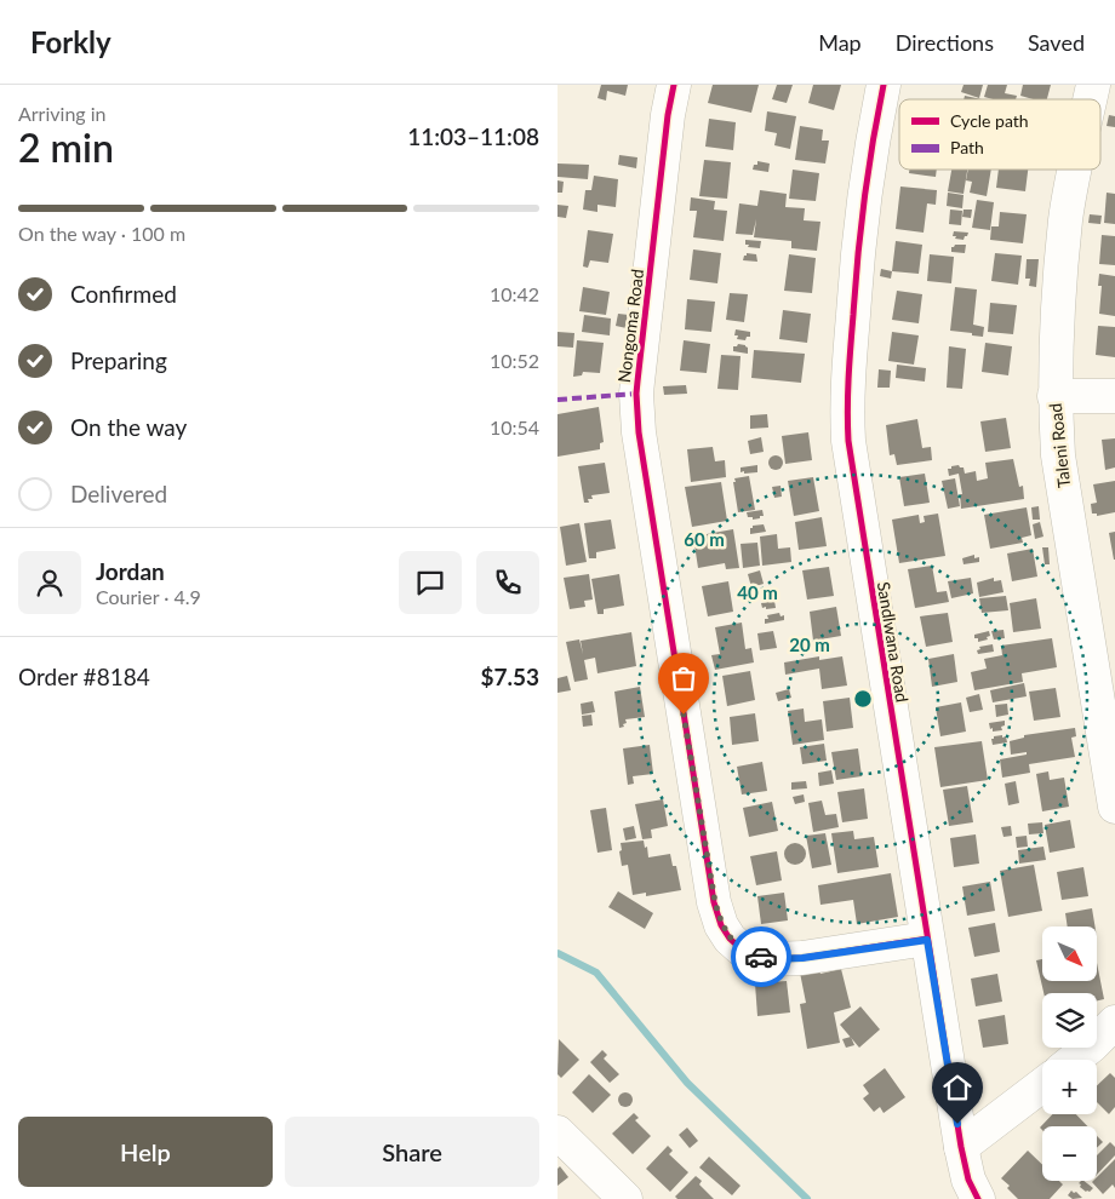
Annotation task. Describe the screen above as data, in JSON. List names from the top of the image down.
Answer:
{
  "streets": {
    "street": ["Nongoma Road", "Taleni Road", "Sandlwana Road"]
  },
  "crossings": [
    ["Nongoma Road", "Sandlwana Road"]
  ],
  "legend": ["Cycle path", "Path"],
  "north": "bottom right",
  "page": {
    "header": "Forkly",
    "nav": ["Map", "Directions", "Saved"],
    "heading": ["2 min", "Arriving in", "11:03–11:08"],
    "panel": [
      "Jordan",
      "Courier · 4.9",
      "Order #8184",
      "$7.53"
    ],
    "bar": "On the way · 100 m",
    "list": [
      ["Confirmed", "10:42"],
      ["Preparing", "10:52"],
      ["On the way", "10:54"],
      "Delivered"
    ],
    "map_buttons": ["+", "−"],
    "buttons": ["Help", "Share"]
  },
  "rings": ["60 m", "40 m", "20 m"]
}
